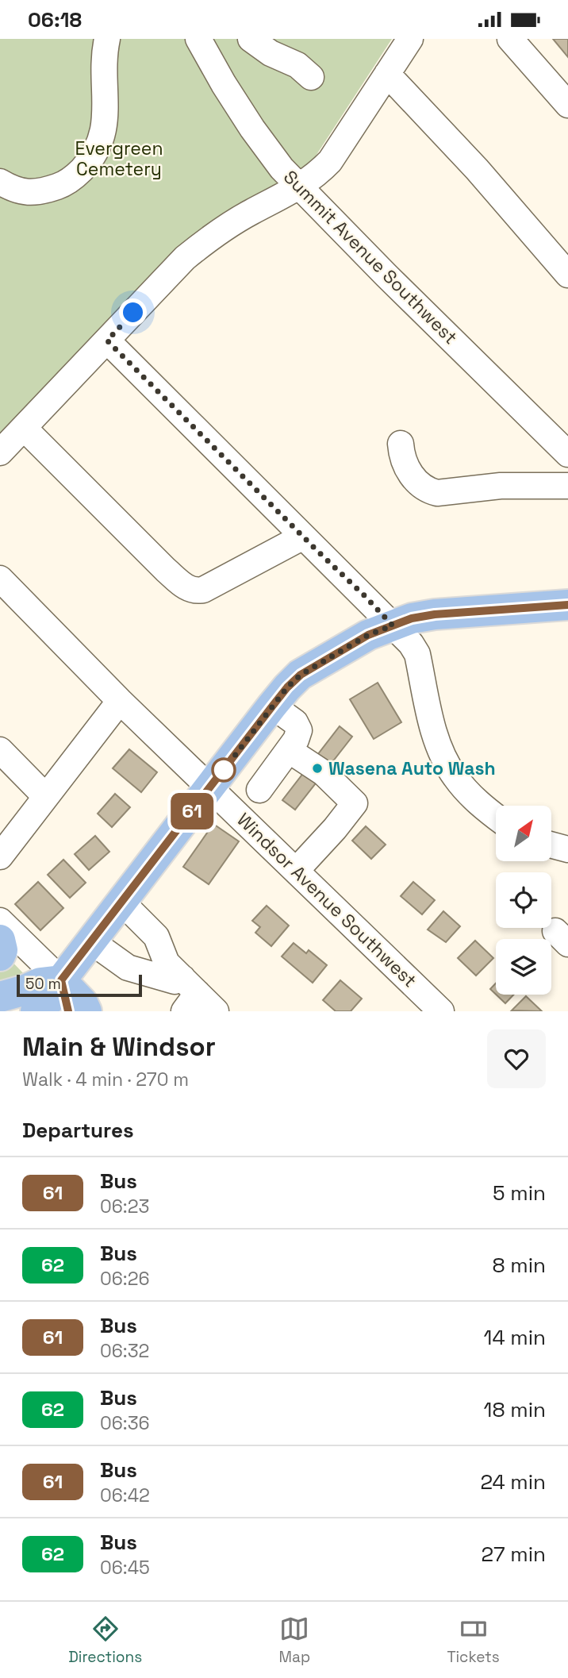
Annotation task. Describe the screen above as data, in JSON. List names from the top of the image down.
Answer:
{
  "streets": {
    "street": ["Summit Avenue Southwest", "Windsor Avenue Southwest"]
  },
  "parks": ["Evergreen Cemetery"],
  "places": ["Wasena Auto Wash"],
  "lines": ["bus line 61"],
  "scale_bar": "50 m",
  "north": "top right",
  "page": {
    "status": "06:18",
    "on_map": "61",
    "scale": "50 m",
    "heading": [
      ["Main & Windsor", "Walk · 4 min · 270 m"],
      "Departures"
    ],
    "list": [
      {
        "mark": "61",
        "name": "Bus",
        "note": "06:23",
        "value": "5 min"
      },
      {
        "mark": "62",
        "name": "Bus",
        "note": "06:26",
        "value": "8 min"
      },
      {
        "mark": "61",
        "name": "Bus",
        "note": "06:32",
        "value": "14 min"
      },
      {
        "mark": "62",
        "name": "Bus",
        "note": "06:36",
        "value": "18 min"
      },
      {
        "mark": "61",
        "name": "Bus",
        "note": "06:42",
        "value": "24 min"
      },
      {
        "mark": "62",
        "name": "Bus",
        "note": "06:45",
        "value": "27 min"
      }
    ],
    "tabs": ["Directions", "Map", "Tickets"]
  }
}
